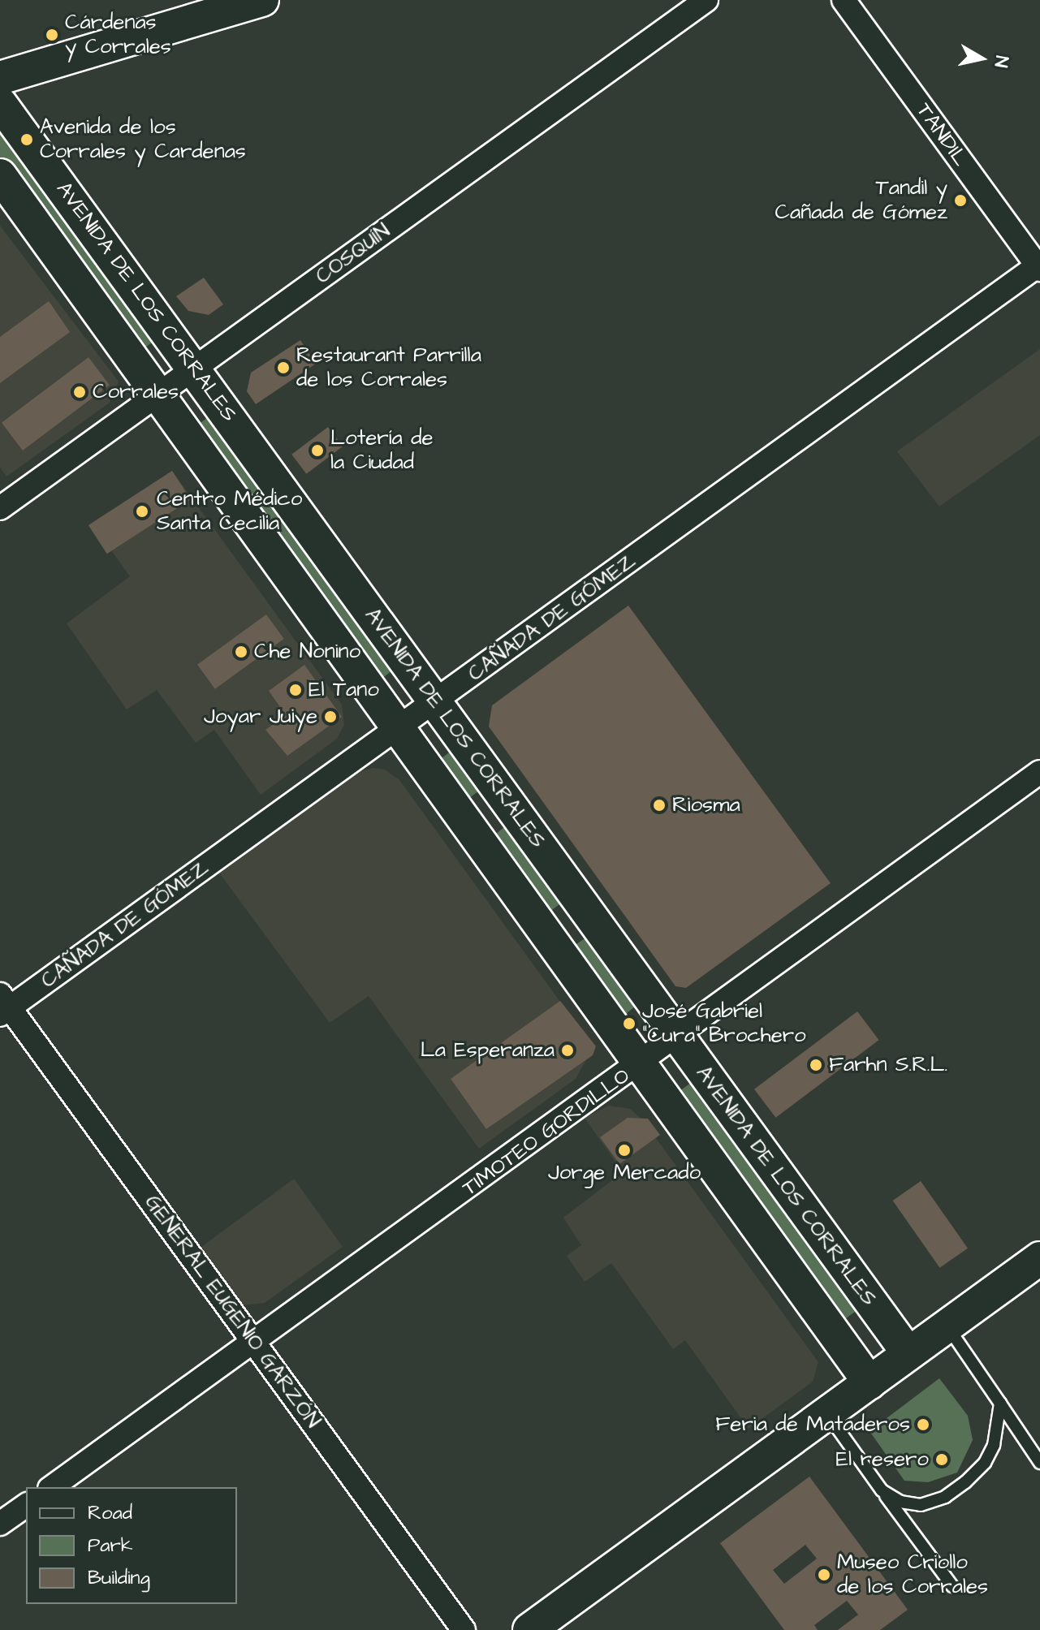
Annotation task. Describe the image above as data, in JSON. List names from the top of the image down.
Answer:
{
  "streets": {
    "main road": ["AVENIDA DE LOS CORRALES"],
    "street": [
      "TANDIL",
      "COSQUÍN",
      "CAÑADA DE GÓMEZ",
      "TIMOTEO GORDILLO",
      "GENERAL EUGENIO GARZÓN"
    ]
  },
  "crossings": [
    ["TANDIL", "CAÑADA DE GÓMEZ"],
    ["COSQUÍN", "AVENIDA DE LOS CORRALES"],
    ["AVENIDA DE LOS CORRALES", "CAÑADA DE GÓMEZ"],
    ["AVENIDA DE LOS CORRALES", "TIMOTEO GORDILLO"],
    ["CAÑADA DE GÓMEZ", "GENERAL EUGENIO GARZÓN"],
    ["TIMOTEO GORDILLO", "GENERAL EUGENIO GARZÓN"]
  ],
  "places": [
    "Cárdenas y Corrales",
    "Avenida de los Corrales y Cardenas",
    "Tandil y Cañada de Gómez",
    "Restaurant Parrilla de los Corrales",
    "Corrales",
    "Lotería de la Ciudad",
    "Centro Médico Santa Cecilia",
    "Che Nonino",
    "El Tano",
    "Joyar Juiye",
    "Riosma",
    "José Gabriel \"Cura\" Brochero",
    "La Esperanza",
    "Farhn S.R.L.",
    "Jorge Mercado",
    "Feria de Mataderos",
    "El resero",
    "Museo Criollo de los Corrales"
  ],
  "legend": ["Road", "Park", "Building"],
  "north": "right"
}
